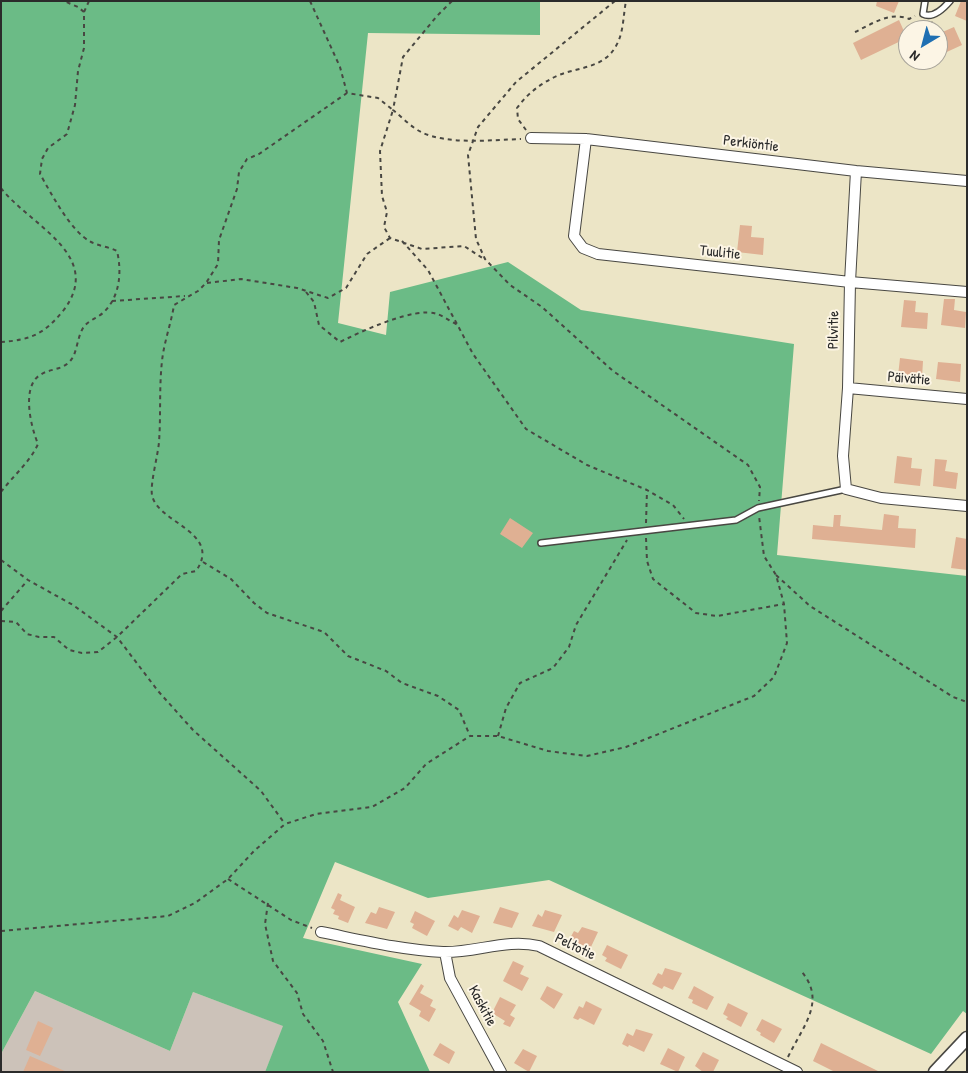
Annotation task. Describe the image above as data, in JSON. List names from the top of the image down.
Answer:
{
  "streets": {
    "street": [
      "Perkiöntie",
      "Tuulitie",
      "Pilvitie",
      "Päivätie",
      "Peltotie",
      "Kaskitie"
    ]
  },
  "crossings": [
    ["Perkiöntie", "Tuulitie"],
    ["Perkiöntie", "Pilvitie"],
    ["Tuulitie", "Pilvitie"],
    ["Pilvitie", "Päivätie"],
    ["Peltotie", "Kaskitie"]
  ],
  "north": "bottom left"
}
